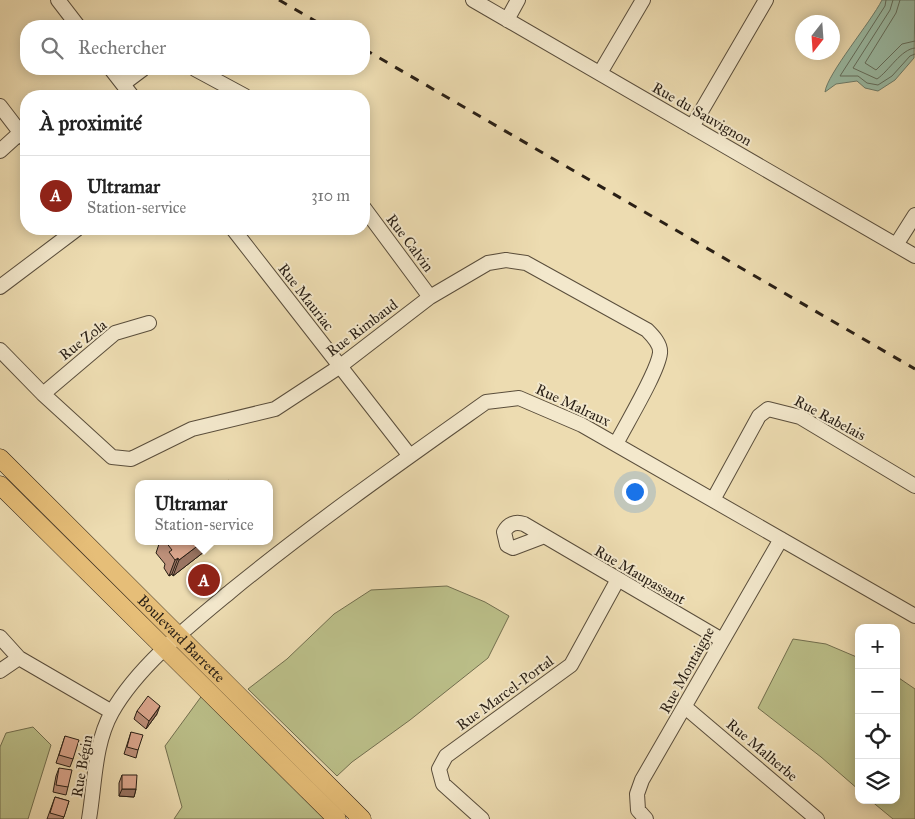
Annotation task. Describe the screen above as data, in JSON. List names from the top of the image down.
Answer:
{
  "streets": {
    "main road": ["Boulevard Barrette"],
    "street": [
      "Rue du Sauvignon",
      "Rue Calvin",
      "Rue Mauriac",
      "Rue Rimbaud",
      "Rue Zola",
      "Rue Malraux",
      "Rue Rabelais",
      "Rue Maupassant",
      "Rue Montaigne",
      "Rue Marcel-Portal",
      "Rue Malherbe",
      "Rue Bégin"
    ]
  },
  "crossings": [
    ["Rue Calvin", "Rue Rimbaud"],
    ["Rue Mauriac", "Rue Rimbaud"],
    ["Rue Mauriac", "Rue Malraux"],
    ["Rue Rimbaud", "Rue Zola"],
    ["Rue Rimbaud", "Rue Malraux"],
    ["Rue Malraux", "Rue Rabelais"],
    ["Rue Malraux", "Boulevard Barrette"],
    ["Rue Malraux", "Rue Montaigne"],
    ["Rue Malraux", "Rue Bégin"],
    ["Rue Maupassant", "Rue Montaigne"],
    ["Rue Maupassant", "Rue Marcel-Portal"],
    ["Boulevard Barrette", "Rue Bégin"],
    ["Rue Montaigne", "Rue Malherbe"]
  ],
  "north": "bottom",
  "page": {
    "search": "Rechercher",
    "heading": "À proximité",
    "list": [
      {
        "mark": "A",
        "name": "Ultramar",
        "note": "Station-service",
        "value": "310 m"
      }
    ],
    "popup": ["Ultramar", "Station-service"],
    "pins": "A",
    "map_buttons": ["+", "−"]
  }
}
